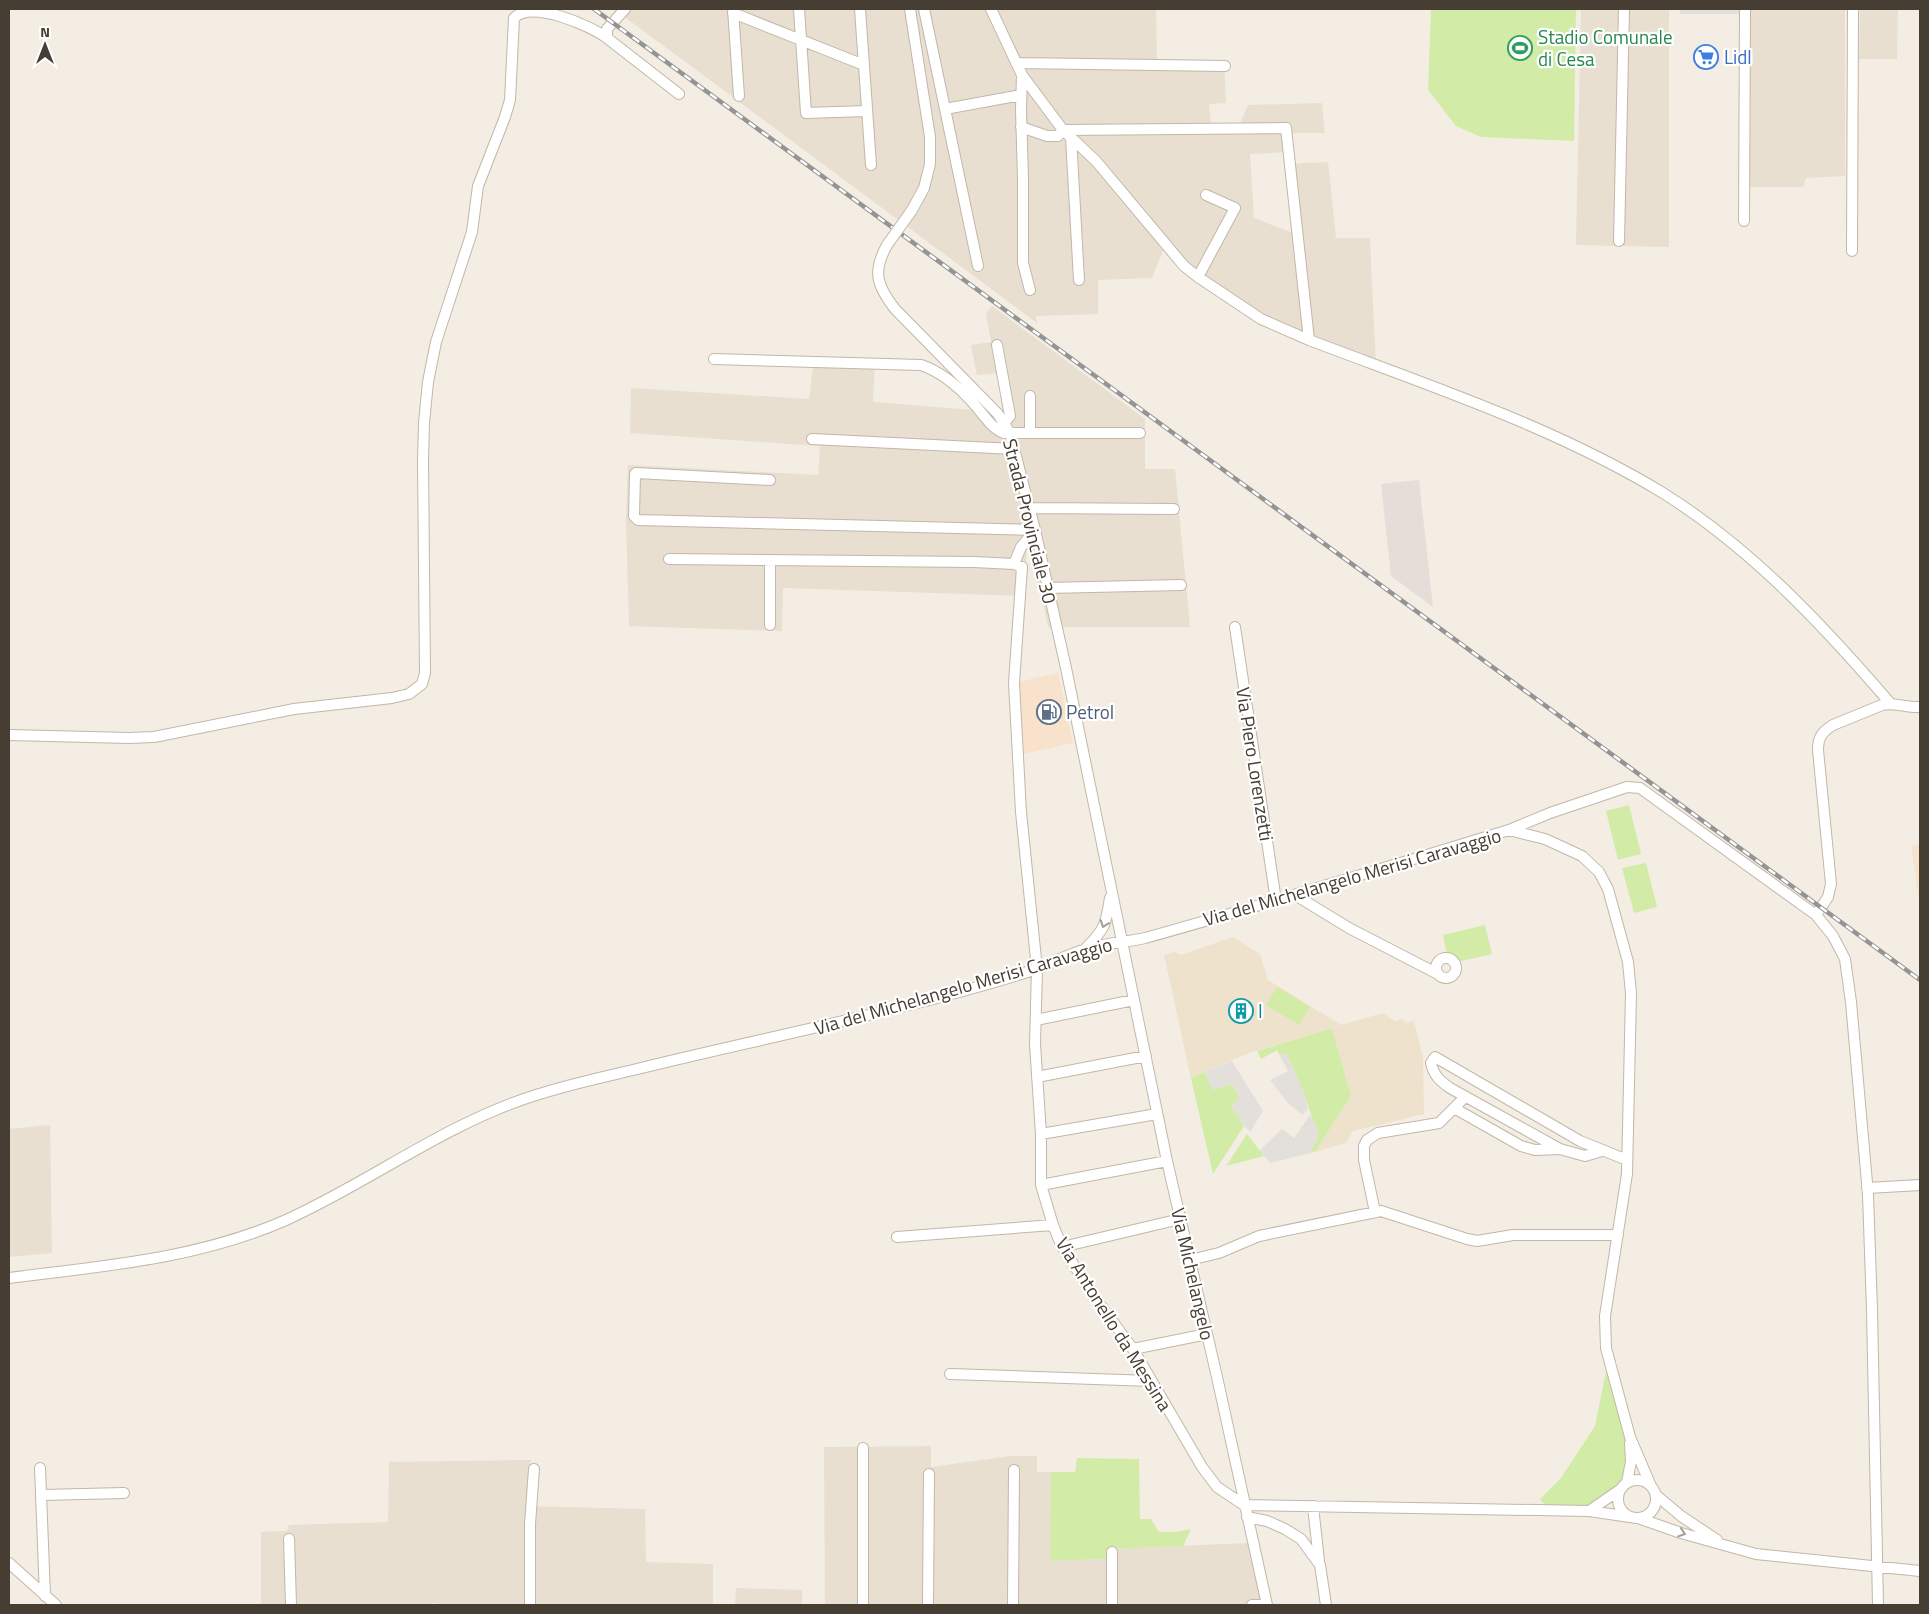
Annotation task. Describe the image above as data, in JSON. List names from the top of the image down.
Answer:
{
  "streets": {
    "street": [
      "Strada Provinciale 30",
      "Via Piero Lorenzetti",
      "Via del Michelangelo Merisi Caravaggio",
      "Via Michelangelo",
      "Via Antonello da Messina"
    ]
  },
  "crossings": [
    ["Strada Provinciale 30", "Via del Michelangelo Merisi Caravaggio"],
    ["Strada Provinciale 30", "Via Michelangelo"],
    ["Via Piero Lorenzetti", "Via del Michelangelo Merisi Caravaggio"],
    ["Via del Michelangelo Merisi Caravaggio", "Via Michelangelo"],
    ["Via del Michelangelo Merisi Caravaggio", "Via Antonello da Messina"],
    ["Via Michelangelo", "Via Antonello da Messina"]
  ],
  "places": {
    "sports": ["Stadio Comunale di Cesa"],
    "supermarket": ["Lidl"],
    "fuel station": ["Petrol"],
    "building": ["I"]
  },
  "north": "top"
}
